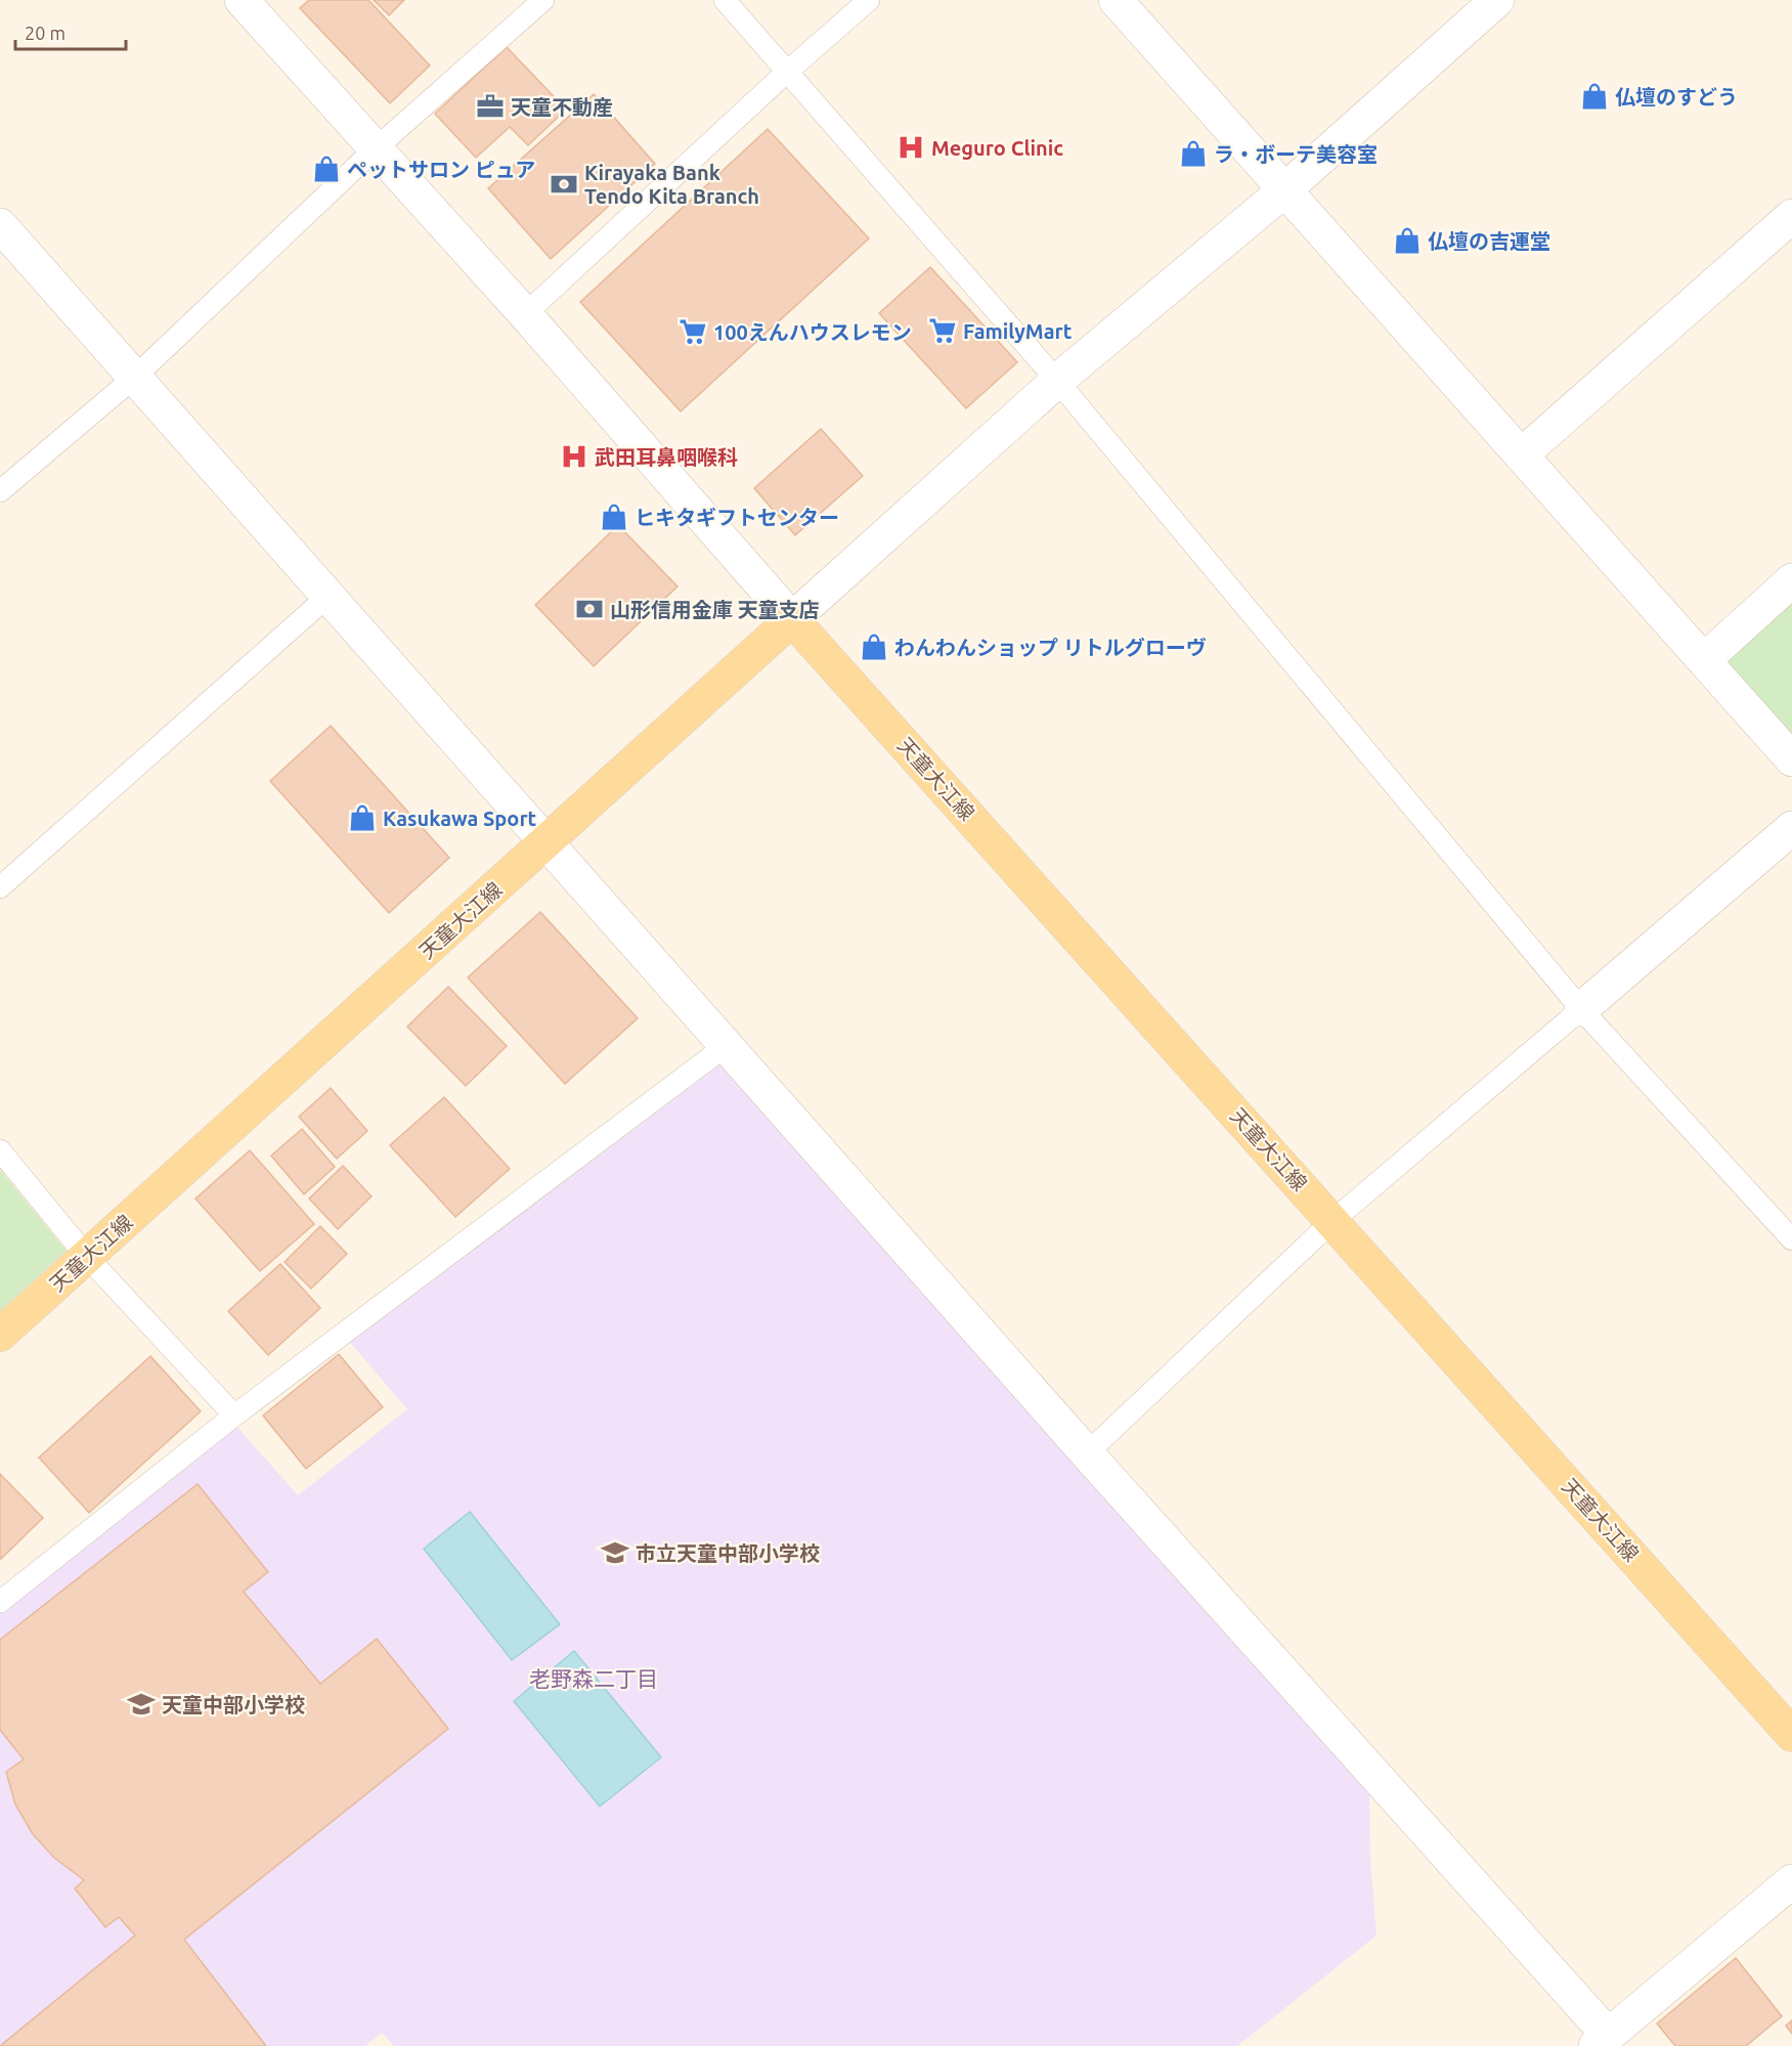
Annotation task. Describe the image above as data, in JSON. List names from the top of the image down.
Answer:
{
  "streets": {
    "main road": ["天童大江線"]
  },
  "districts": ["老野森二丁目"],
  "places": {
    "shop": [
      "仏壇のすどう",
      "ラ・ボーテ美容室",
      "ペットサロン ピュア",
      "仏壇の吉運堂",
      "ヒキタギフトセンター",
      "わんわんショップ リトルグローヴ",
      "Kasukawa Sport"
    ],
    "office": ["天童不動産"],
    "hospital": ["Meguro Clinic", "武田耳鼻咽喉科"],
    "bank": ["Kirayaka Bank Tendo Kita Branch", "山形信用金庫 天童支店"],
    "supermarket": ["FamilyMart", "100えんハウスレモン"],
    "school or university": ["市立天童中部小学校", "天童中部小学校"]
  },
  "scale_bar": "20 m"
}
